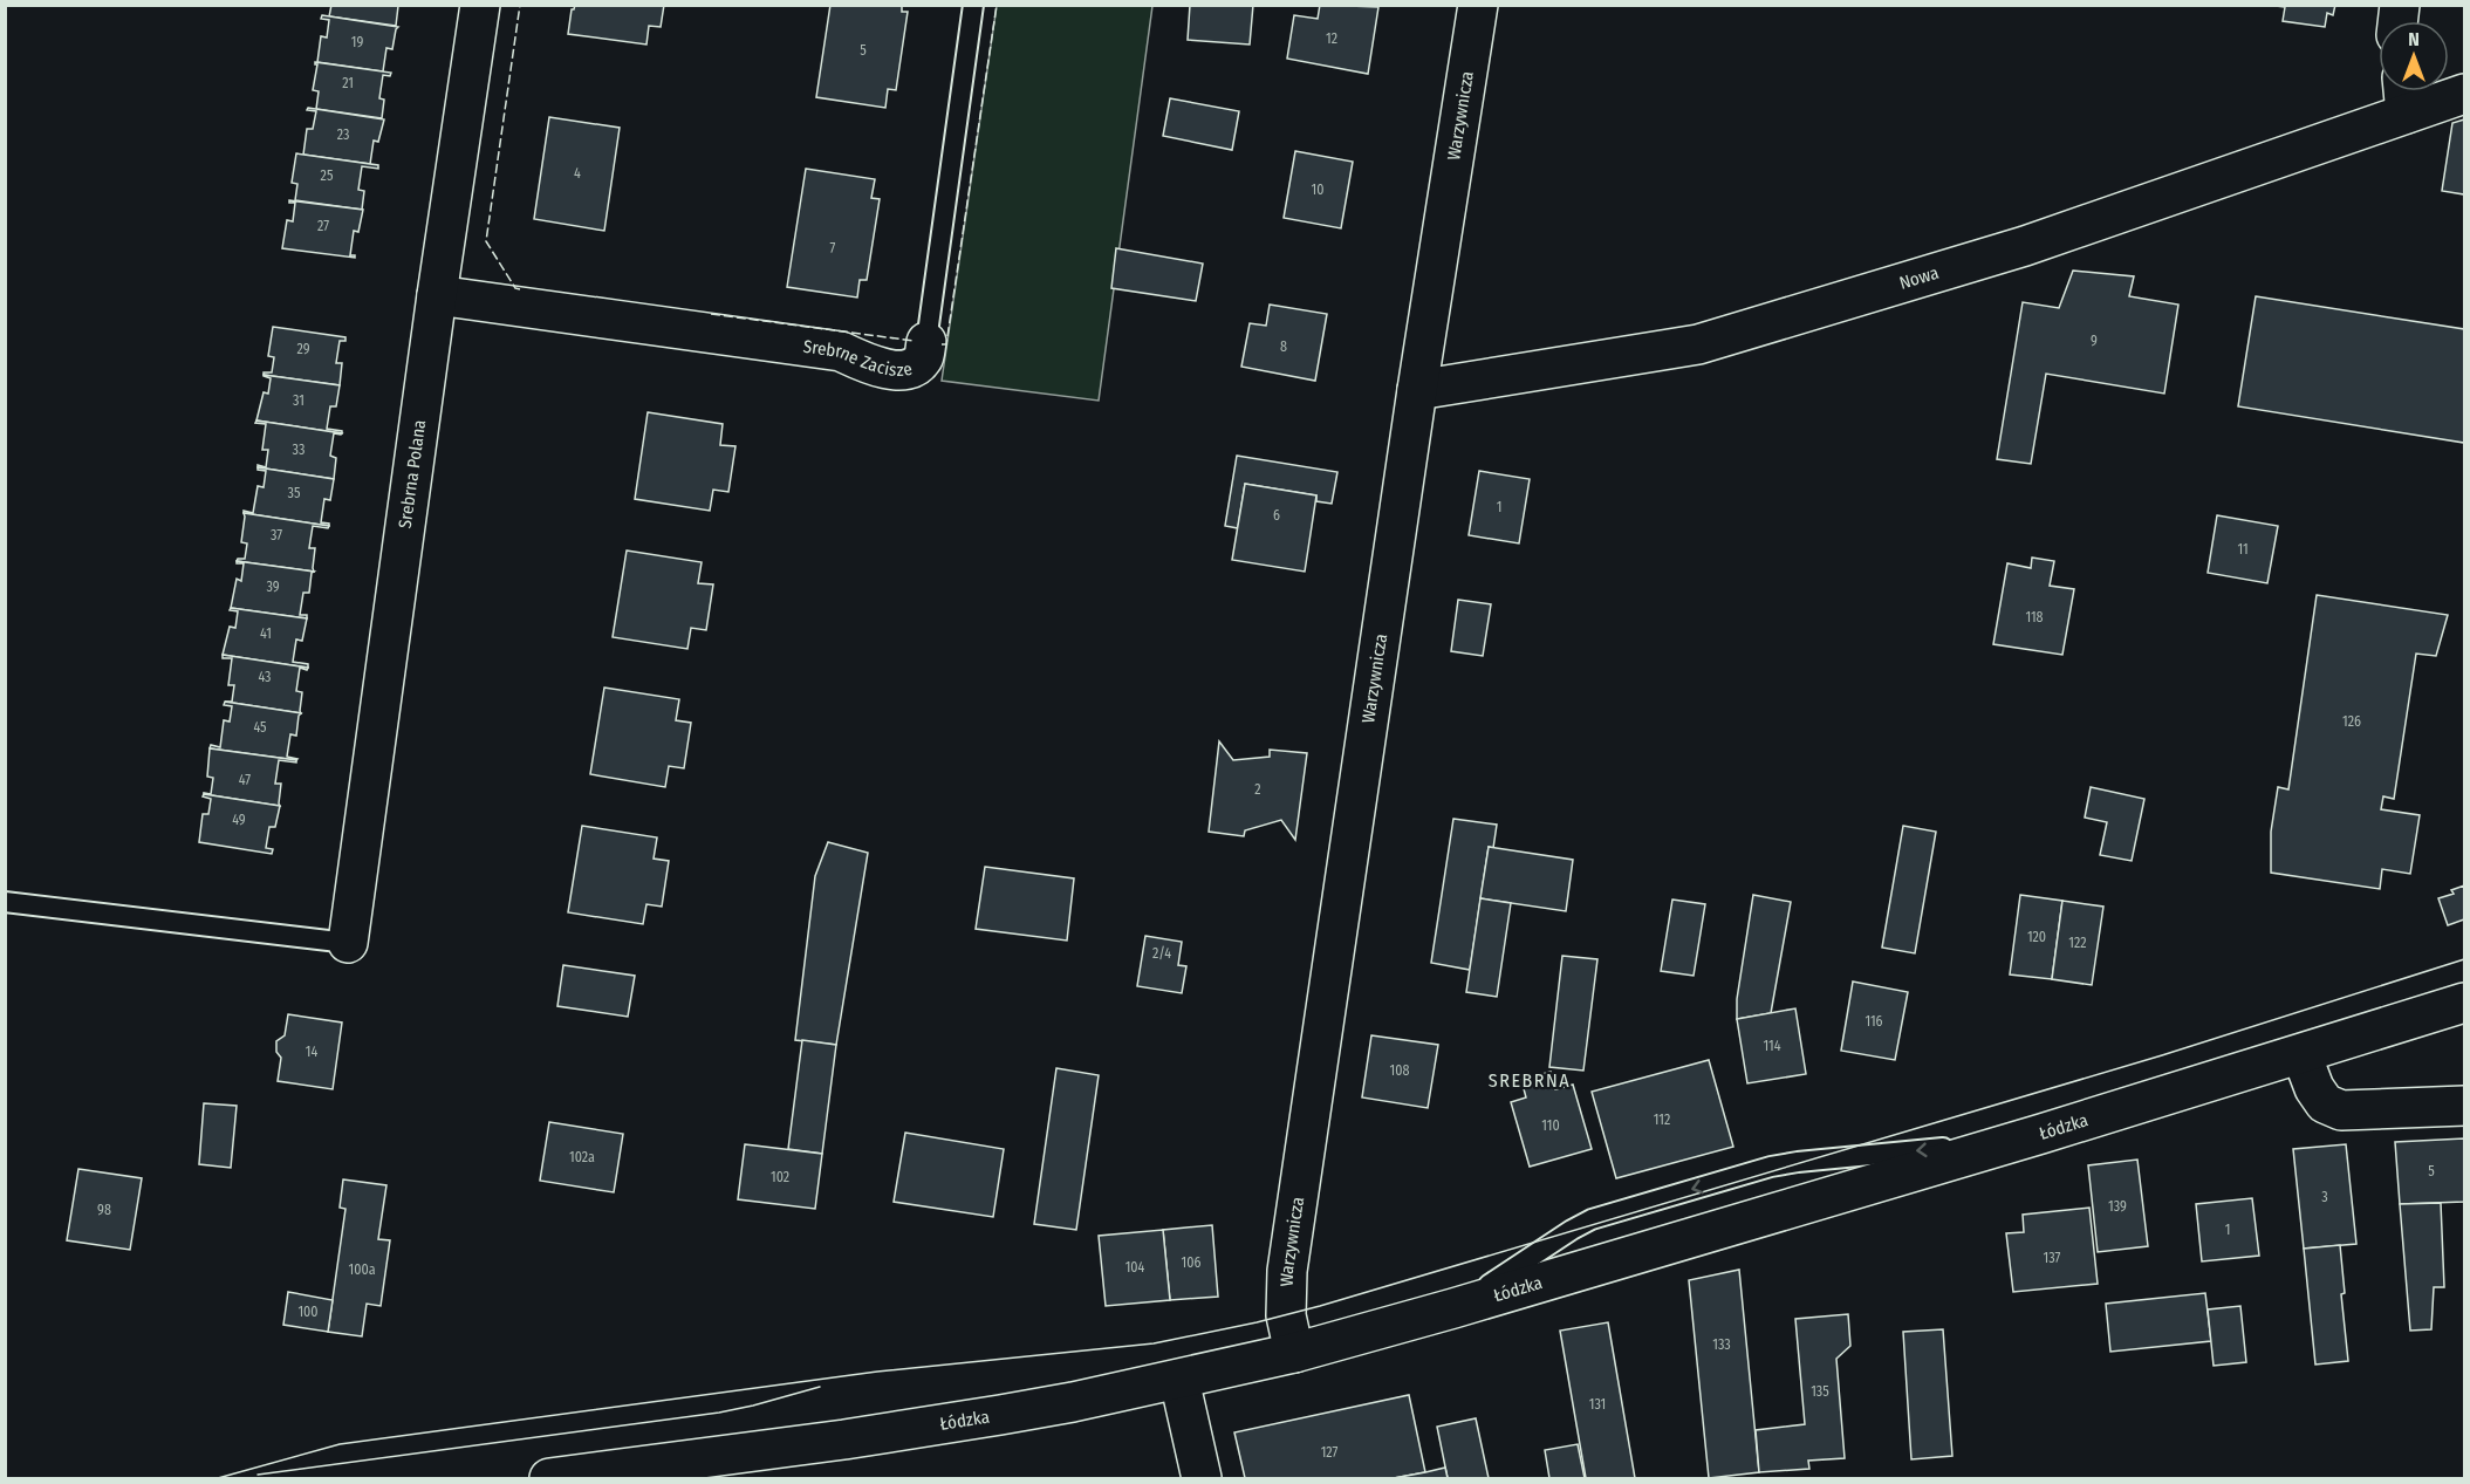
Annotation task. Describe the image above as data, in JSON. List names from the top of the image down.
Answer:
{
  "streets": {
    "street": [
      "Warzywnicza",
      "Nowa",
      "Srebrne Zacisze",
      "Srebrna Polana",
      "Łódzka"
    ]
  },
  "crossings": [
    ["Warzywnicza", "Nowa"],
    ["Warzywnicza", "Łódzka"],
    ["Srebrne Zacisze", "Srebrna Polana"]
  ],
  "districts": ["SREBRNA"],
  "house_numbers": [
    "12",
    "19",
    "5",
    "21",
    "23",
    "4",
    "25",
    "10",
    "27",
    "7",
    "9",
    "8",
    "29",
    "31",
    "33",
    "35",
    "1",
    "6",
    "37",
    "11",
    "39",
    "118",
    "41",
    "43",
    "126",
    "45",
    "47",
    "2",
    "49",
    "120",
    "122",
    "2/4",
    "116",
    "114",
    "14",
    "108",
    "112",
    "110",
    "102a",
    "5",
    "102",
    "3",
    "139",
    "98",
    "1",
    "137",
    "106",
    "104",
    "100a",
    "100",
    "133",
    "135",
    "131",
    "127"
  ],
  "north": "top"
}
